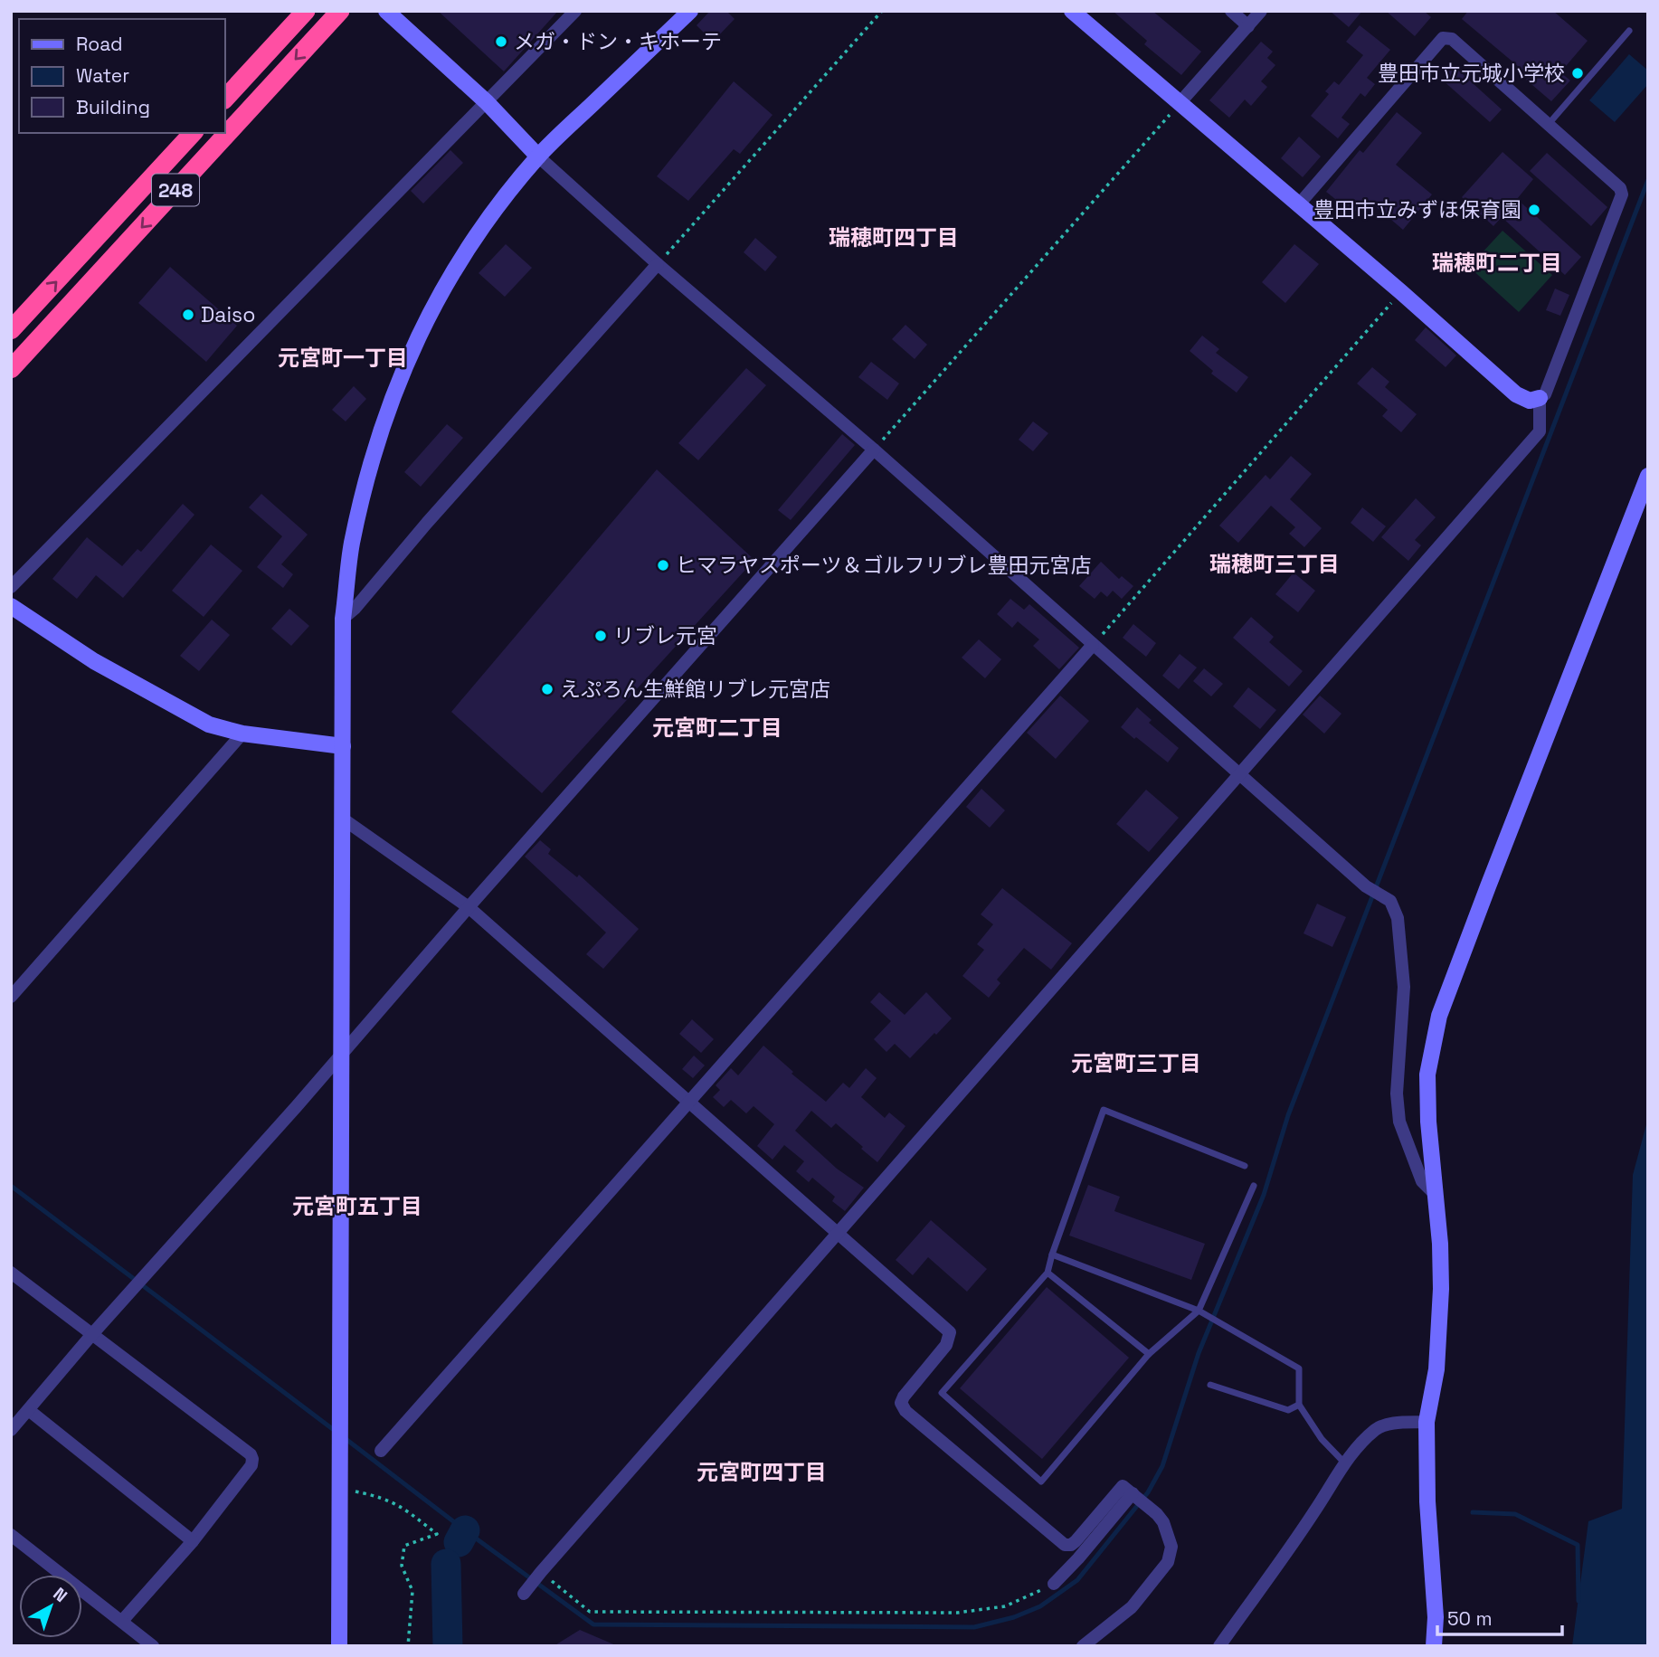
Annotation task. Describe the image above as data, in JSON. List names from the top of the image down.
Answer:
{
  "streets": {
    "highway": ["248"]
  },
  "districts": [
    "瑞穂町四丁目",
    "瑞穂町二丁目",
    "元宮町一丁目",
    "瑞穂町三丁目",
    "元宮町二丁目",
    "元宮町三丁目",
    "元宮町五丁目",
    "元宮町四丁目"
  ],
  "places": [
    "メガ・ドン・キホーテ",
    "豊田市立元城小学校",
    "豊田市立みずほ保育園",
    "Daiso",
    "ヒマラヤスポーツ＆ゴルフリブレ豊田元宮店",
    "リブレ元宮",
    "えぷろん生鮮館リブレ元宮店"
  ],
  "legend": ["Road", "Water", "Building"],
  "scale_bar": "50 m",
  "north": "top right"
}
